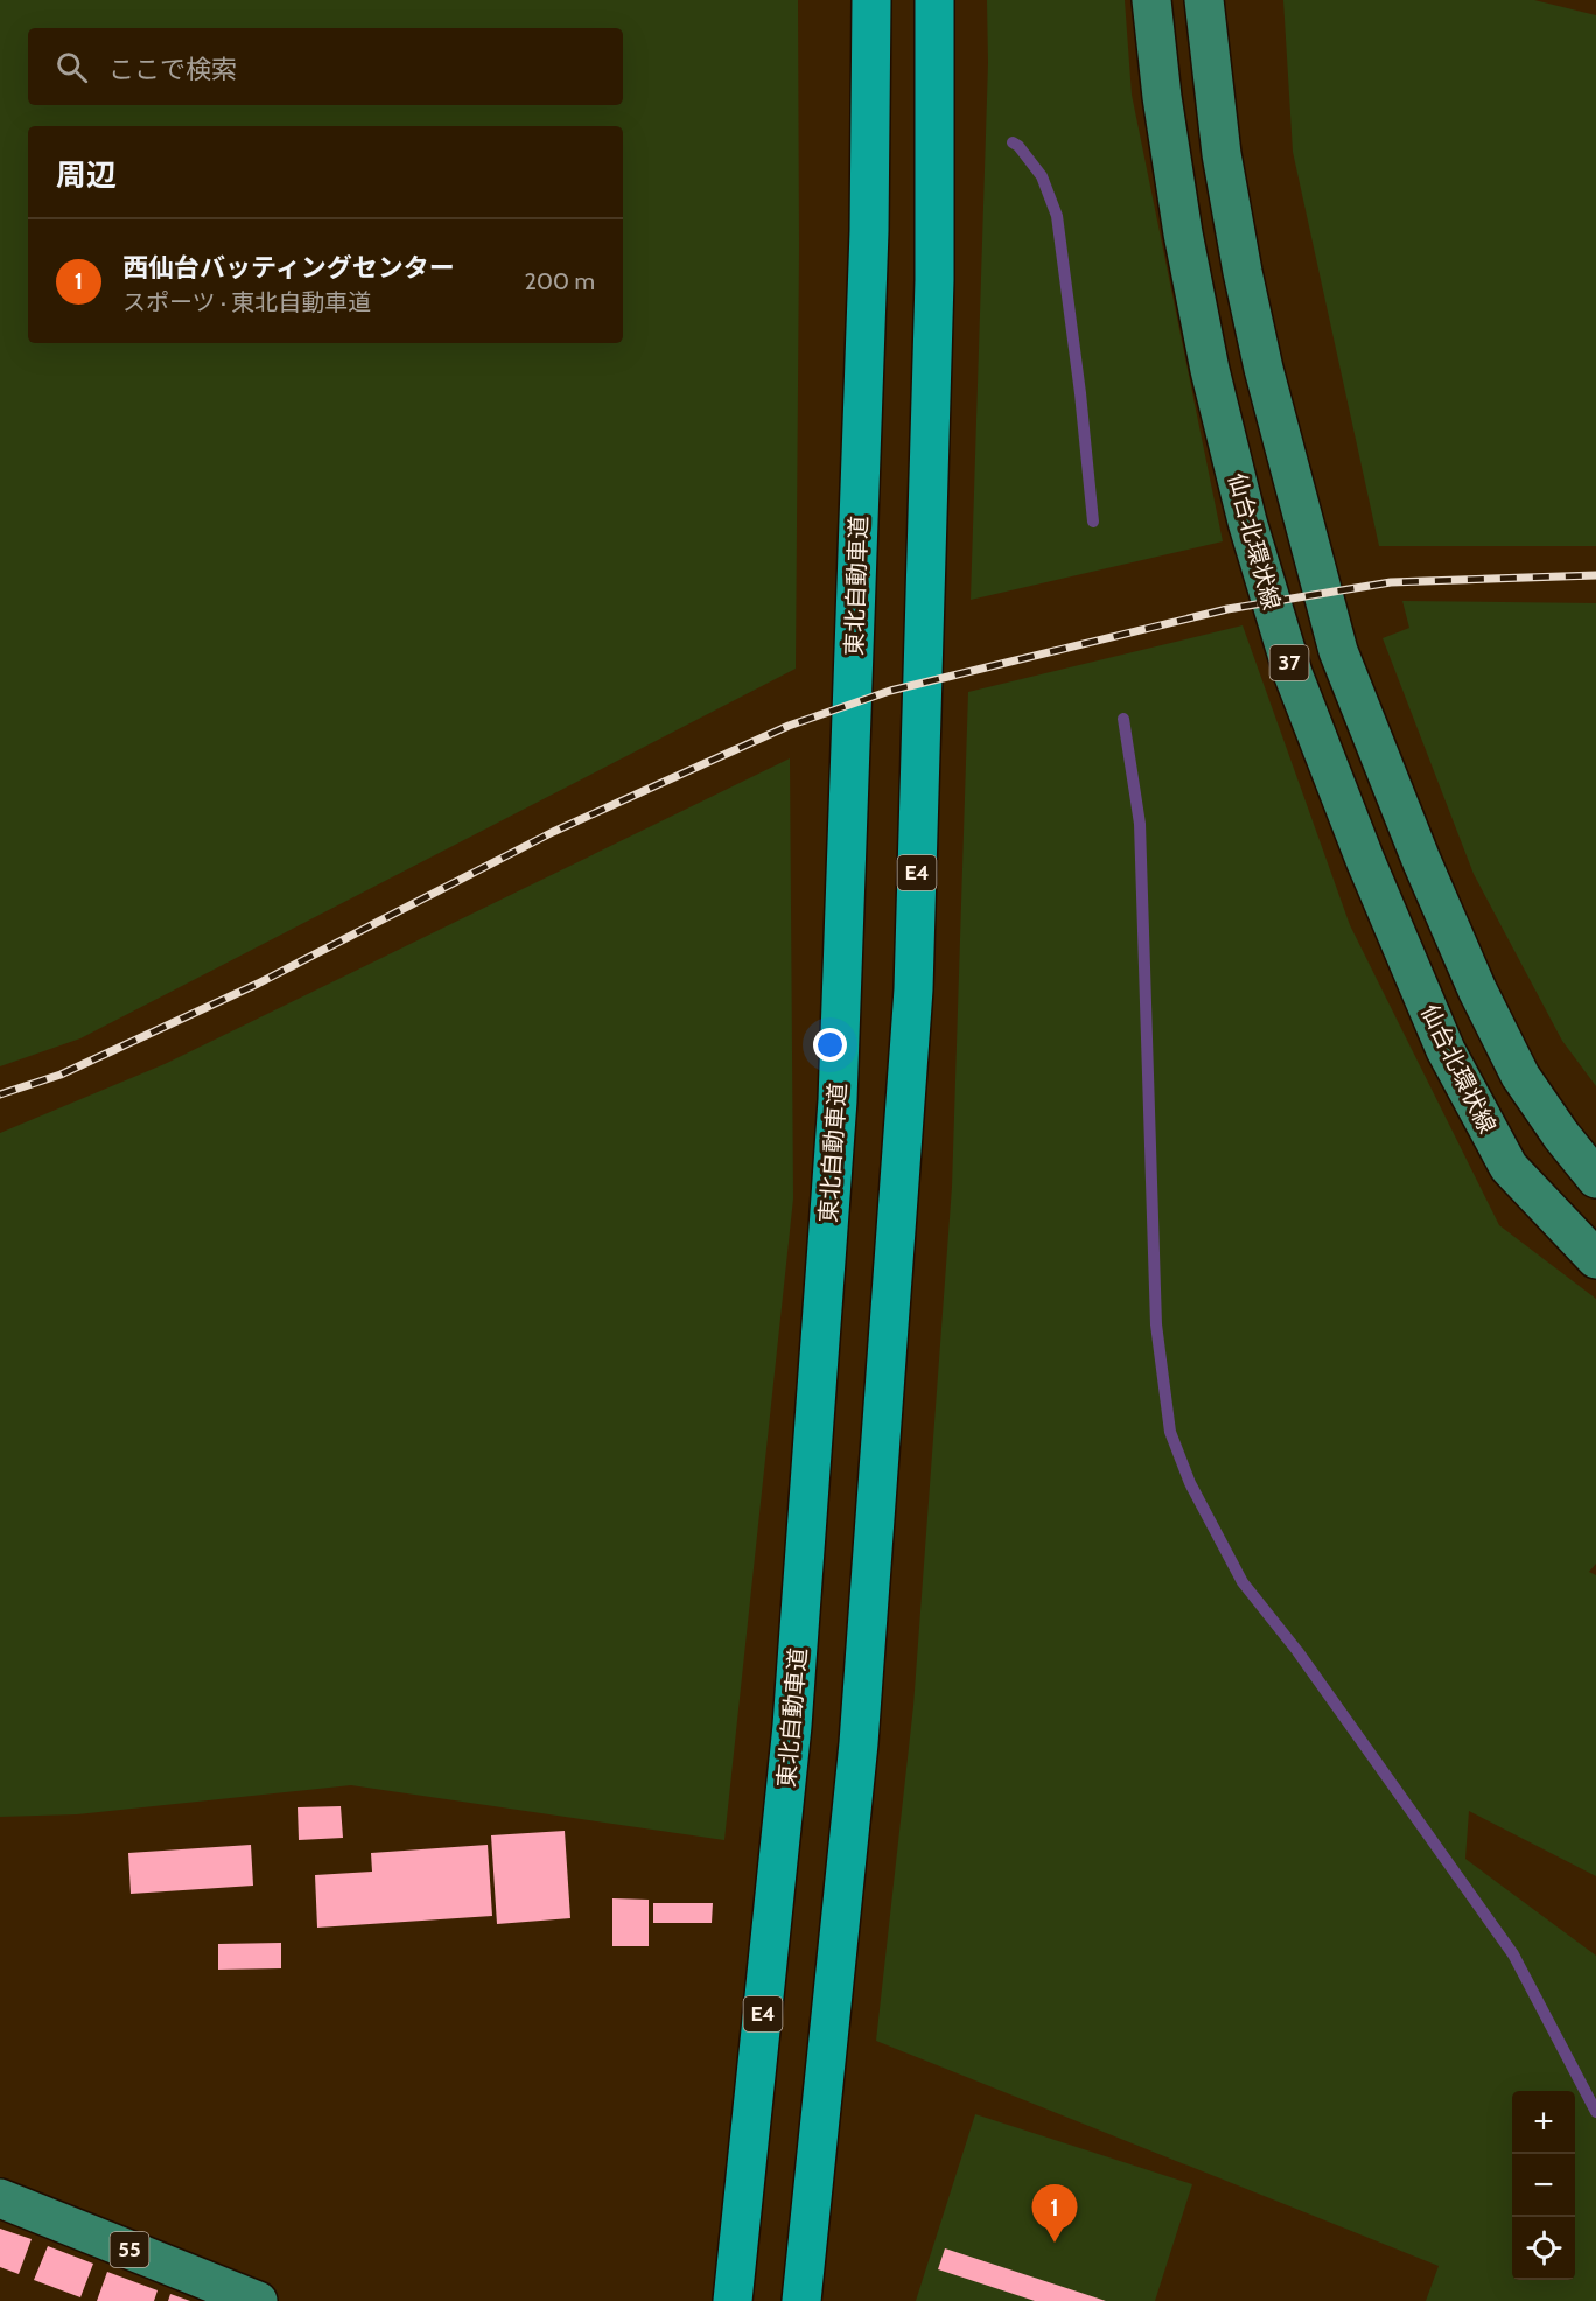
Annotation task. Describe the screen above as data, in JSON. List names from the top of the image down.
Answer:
{
  "streets": {
    "highway": ["東北自動車道", "E4"],
    "main road": ["仙台北環状線", "37", "55"]
  },
  "page": {
    "search": "ここで検索",
    "heading": "周辺",
    "list": [
      {
        "mark": "1",
        "name": "西仙台バッティングセンター",
        "note": "スポーツ · 東北自動車道",
        "value": "200 m"
      }
    ],
    "map_buttons": ["+", "−"],
    "pins": "1"
  }
}
